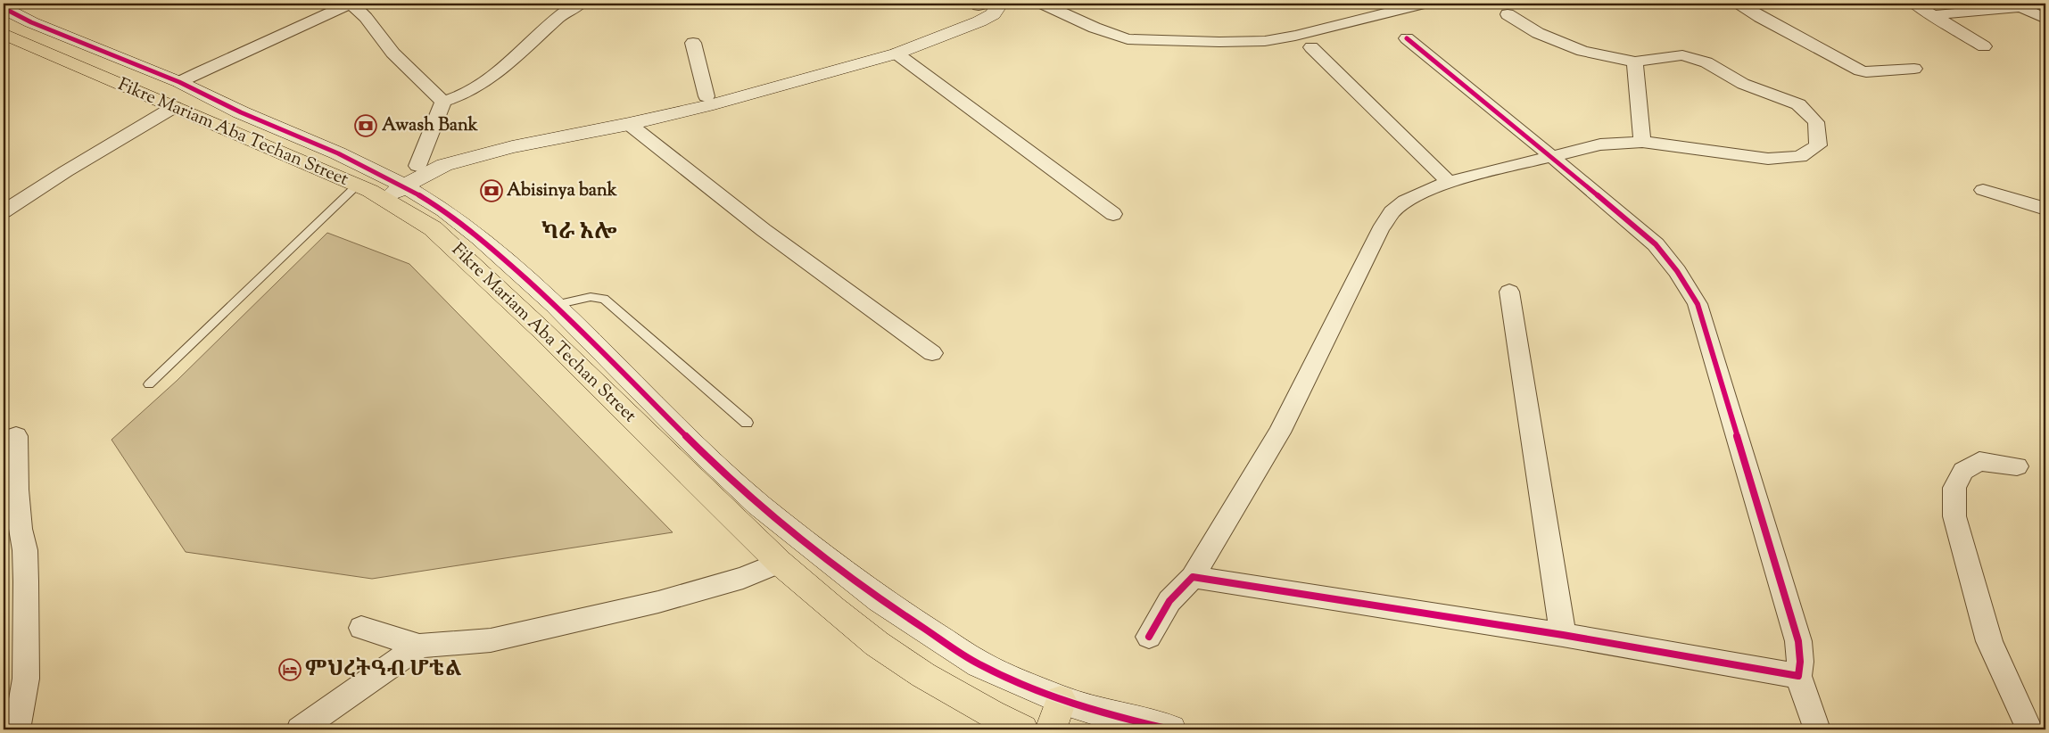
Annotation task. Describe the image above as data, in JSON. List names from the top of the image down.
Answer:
{
  "streets": {
    "main road": ["Fikre Mariam Aba Techan Street"]
  },
  "districts": ["ካራ አሎ"],
  "places": {
    "bank": ["Awash Bank", "Abisinya bank"],
    "hotel": ["ምህረትዓብ ሆቴል"]
  }
}
